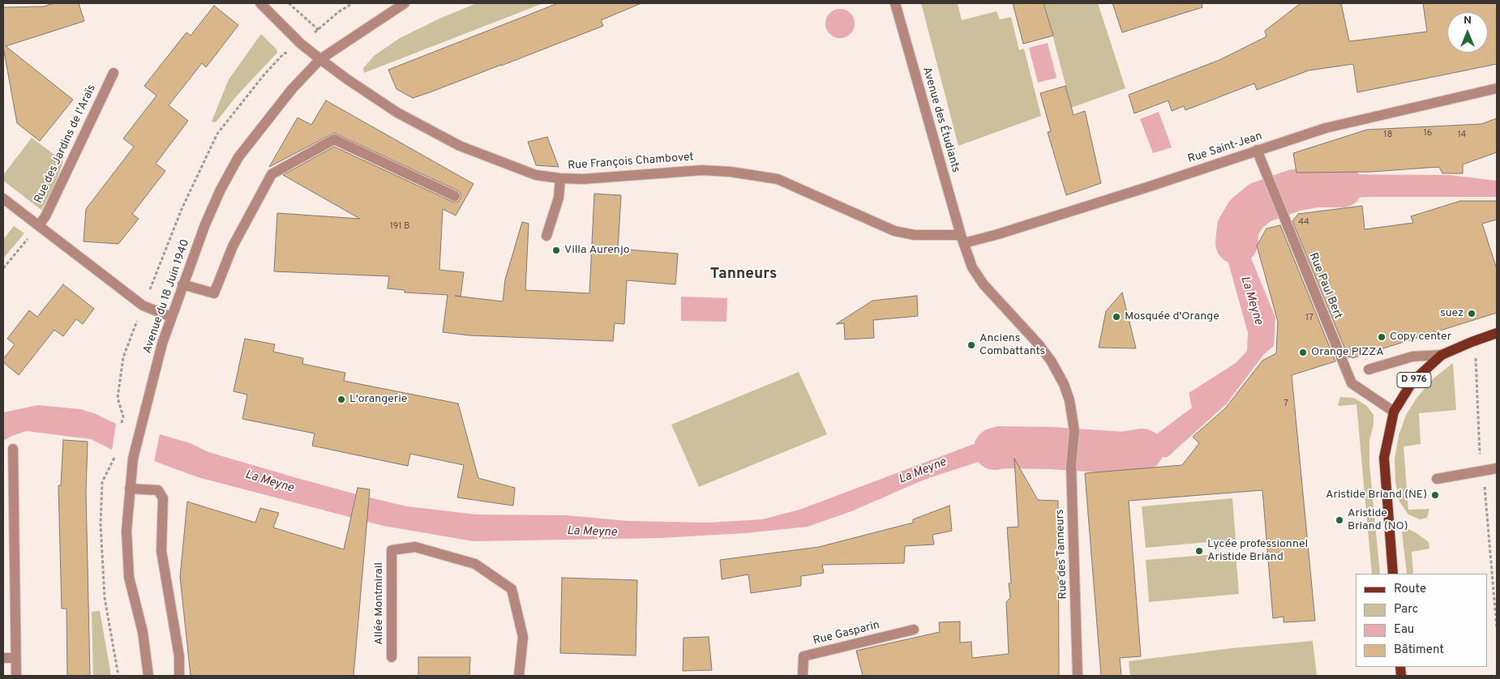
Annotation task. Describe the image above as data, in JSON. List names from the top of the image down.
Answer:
{
  "streets": {
    "main road": ["D 976"],
    "street": [
      "Avenue des Étudiants",
      "Rue des Jardins de l'Araïs",
      "Rue Saint-Jean",
      "Rue François Chambovet",
      "Rue Paul Bert",
      "Avenue du 18 Juin 1940",
      "Rue des Tanneurs",
      "Allée Montmirail",
      "Rue Gasparin"
    ]
  },
  "crossings": [
    ["Avenue des Étudiants", "Rue Saint-Jean"],
    ["Avenue des Étudiants", "Rue François Chambovet"],
    ["Avenue des Étudiants", "Rue des Tanneurs"],
    ["Rue des Jardins de l'Araïs", "Avenue du 18 Juin 1940"],
    ["Rue Saint-Jean", "Rue François Chambovet"],
    ["Rue Saint-Jean", "Rue Paul Bert"],
    ["Rue François Chambovet", "Avenue du 18 Juin 1940"],
    ["Rue Paul Bert", "D 976"]
  ],
  "districts": ["Tanneurs"],
  "water": ["La Meyne"],
  "places": [
    "Villa Aurenjo",
    "suez",
    "Mosquée d'Orange",
    "Copy center",
    "Anciens Combattants",
    "Orange PIZZA",
    "L'orangerie",
    "Aristide Briand (NE)",
    "Aristide Briand (NO)",
    "Lycée professionnel Aristide Briand"
  ],
  "house_numbers": [
    "16",
    "18",
    "14",
    "44",
    "191 B",
    "17",
    "7"
  ],
  "legend": [
    "Route",
    "Parc",
    "Eau",
    "Bâtiment"
  ],
  "north": "top"
}
